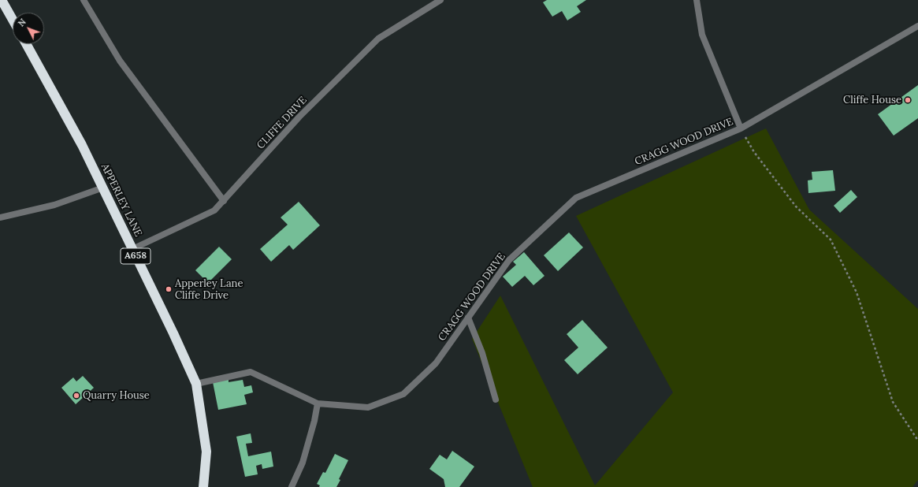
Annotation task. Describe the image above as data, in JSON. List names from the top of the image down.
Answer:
{
  "streets": {
    "highway": ["APPERLEY LANE", "A658"],
    "street": ["CLIFFE DRIVE", "CRAGG WOOD DRIVE"]
  },
  "crossings": [
    ["CLIFFE DRIVE", "APPERLEY LANE"],
    ["CRAGG WOOD DRIVE", "APPERLEY LANE"]
  ],
  "places": ["Cliffe House", "Apperley Lane Cliffe Drive", "Quarry House"],
  "north": "top left"
}
